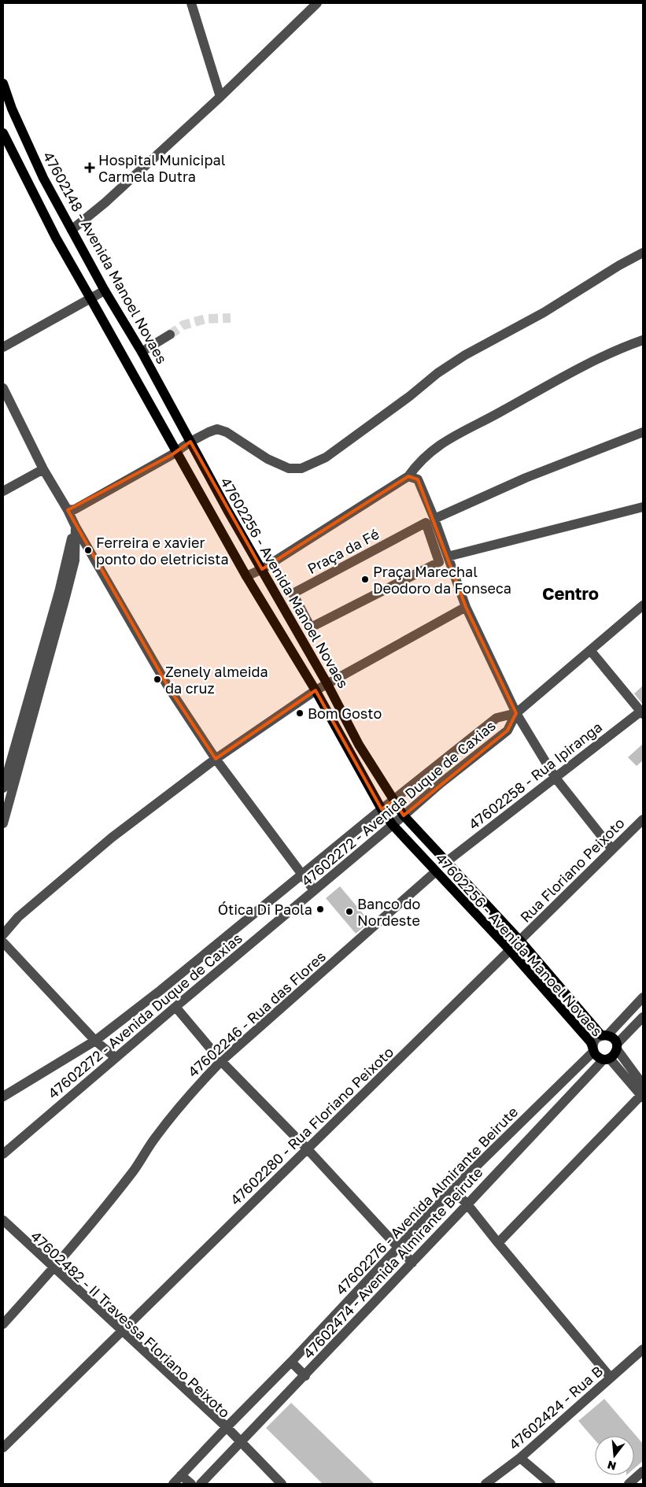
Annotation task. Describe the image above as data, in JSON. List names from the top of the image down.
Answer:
{
  "streets": {
    "main road": ["47602148 - Avenida Manoel Novaes", "47602256 - Avenida Manoel Novaes"],
    "street": [
      "Praça da Fé",
      "47602258 - Rua Ipiranga",
      "47602272 - Avenida Duque de Caxias",
      "Rua Floriano Peixoto",
      "47602246 - Rua das Flores",
      "47602280 - Rua Floriano Peixoto",
      "47602276 - Avenida Almirante Beirute",
      "47602474 - Avenida Almirante Beirute",
      "47602424 - Rua B"
    ]
  },
  "crossings": [
    ["47602148 - Avenida Manoel Novaes", "47602256 - Avenida Manoel Novaes"],
    ["47602256 - Avenida Manoel Novaes", "47602258 - Rua Ipiranga"],
    ["47602256 - Avenida Manoel Novaes", "47602272 - Avenida Duque de Caxias"],
    ["47602256 - Avenida Manoel Novaes", "Rua Floriano Peixoto"],
    ["47602256 - Avenida Manoel Novaes", "47602246 - Rua das Flores"],
    ["47602256 - Avenida Manoel Novaes", "47602280 - Rua Floriano Peixoto"],
    ["47602256 - Avenida Manoel Novaes", "47602276 - Avenida Almirante Beirute"],
    ["47602256 - Avenida Manoel Novaes", "47602474 - Avenida Almirante Beirute"],
    ["Rua Floriano Peixoto", "47602280 - Rua Floriano Peixoto"],
    ["47602276 - Avenida Almirante Beirute", "47602474 - Avenida Almirante Beirute"]
  ],
  "districts": ["Centro"],
  "places": {
    "health": ["Hospital Municipal Carmela Dutra"],
    "other": [
      "Ferreira e xavier ponto do eletricista",
      "Praça Marechal Deodoro da Fonseca",
      "Zenely almeida da cruz",
      "Bom Gosto",
      "Ótica Di Paola",
      "Banco do Nordeste"
    ]
  },
  "north": "bottom"
}
